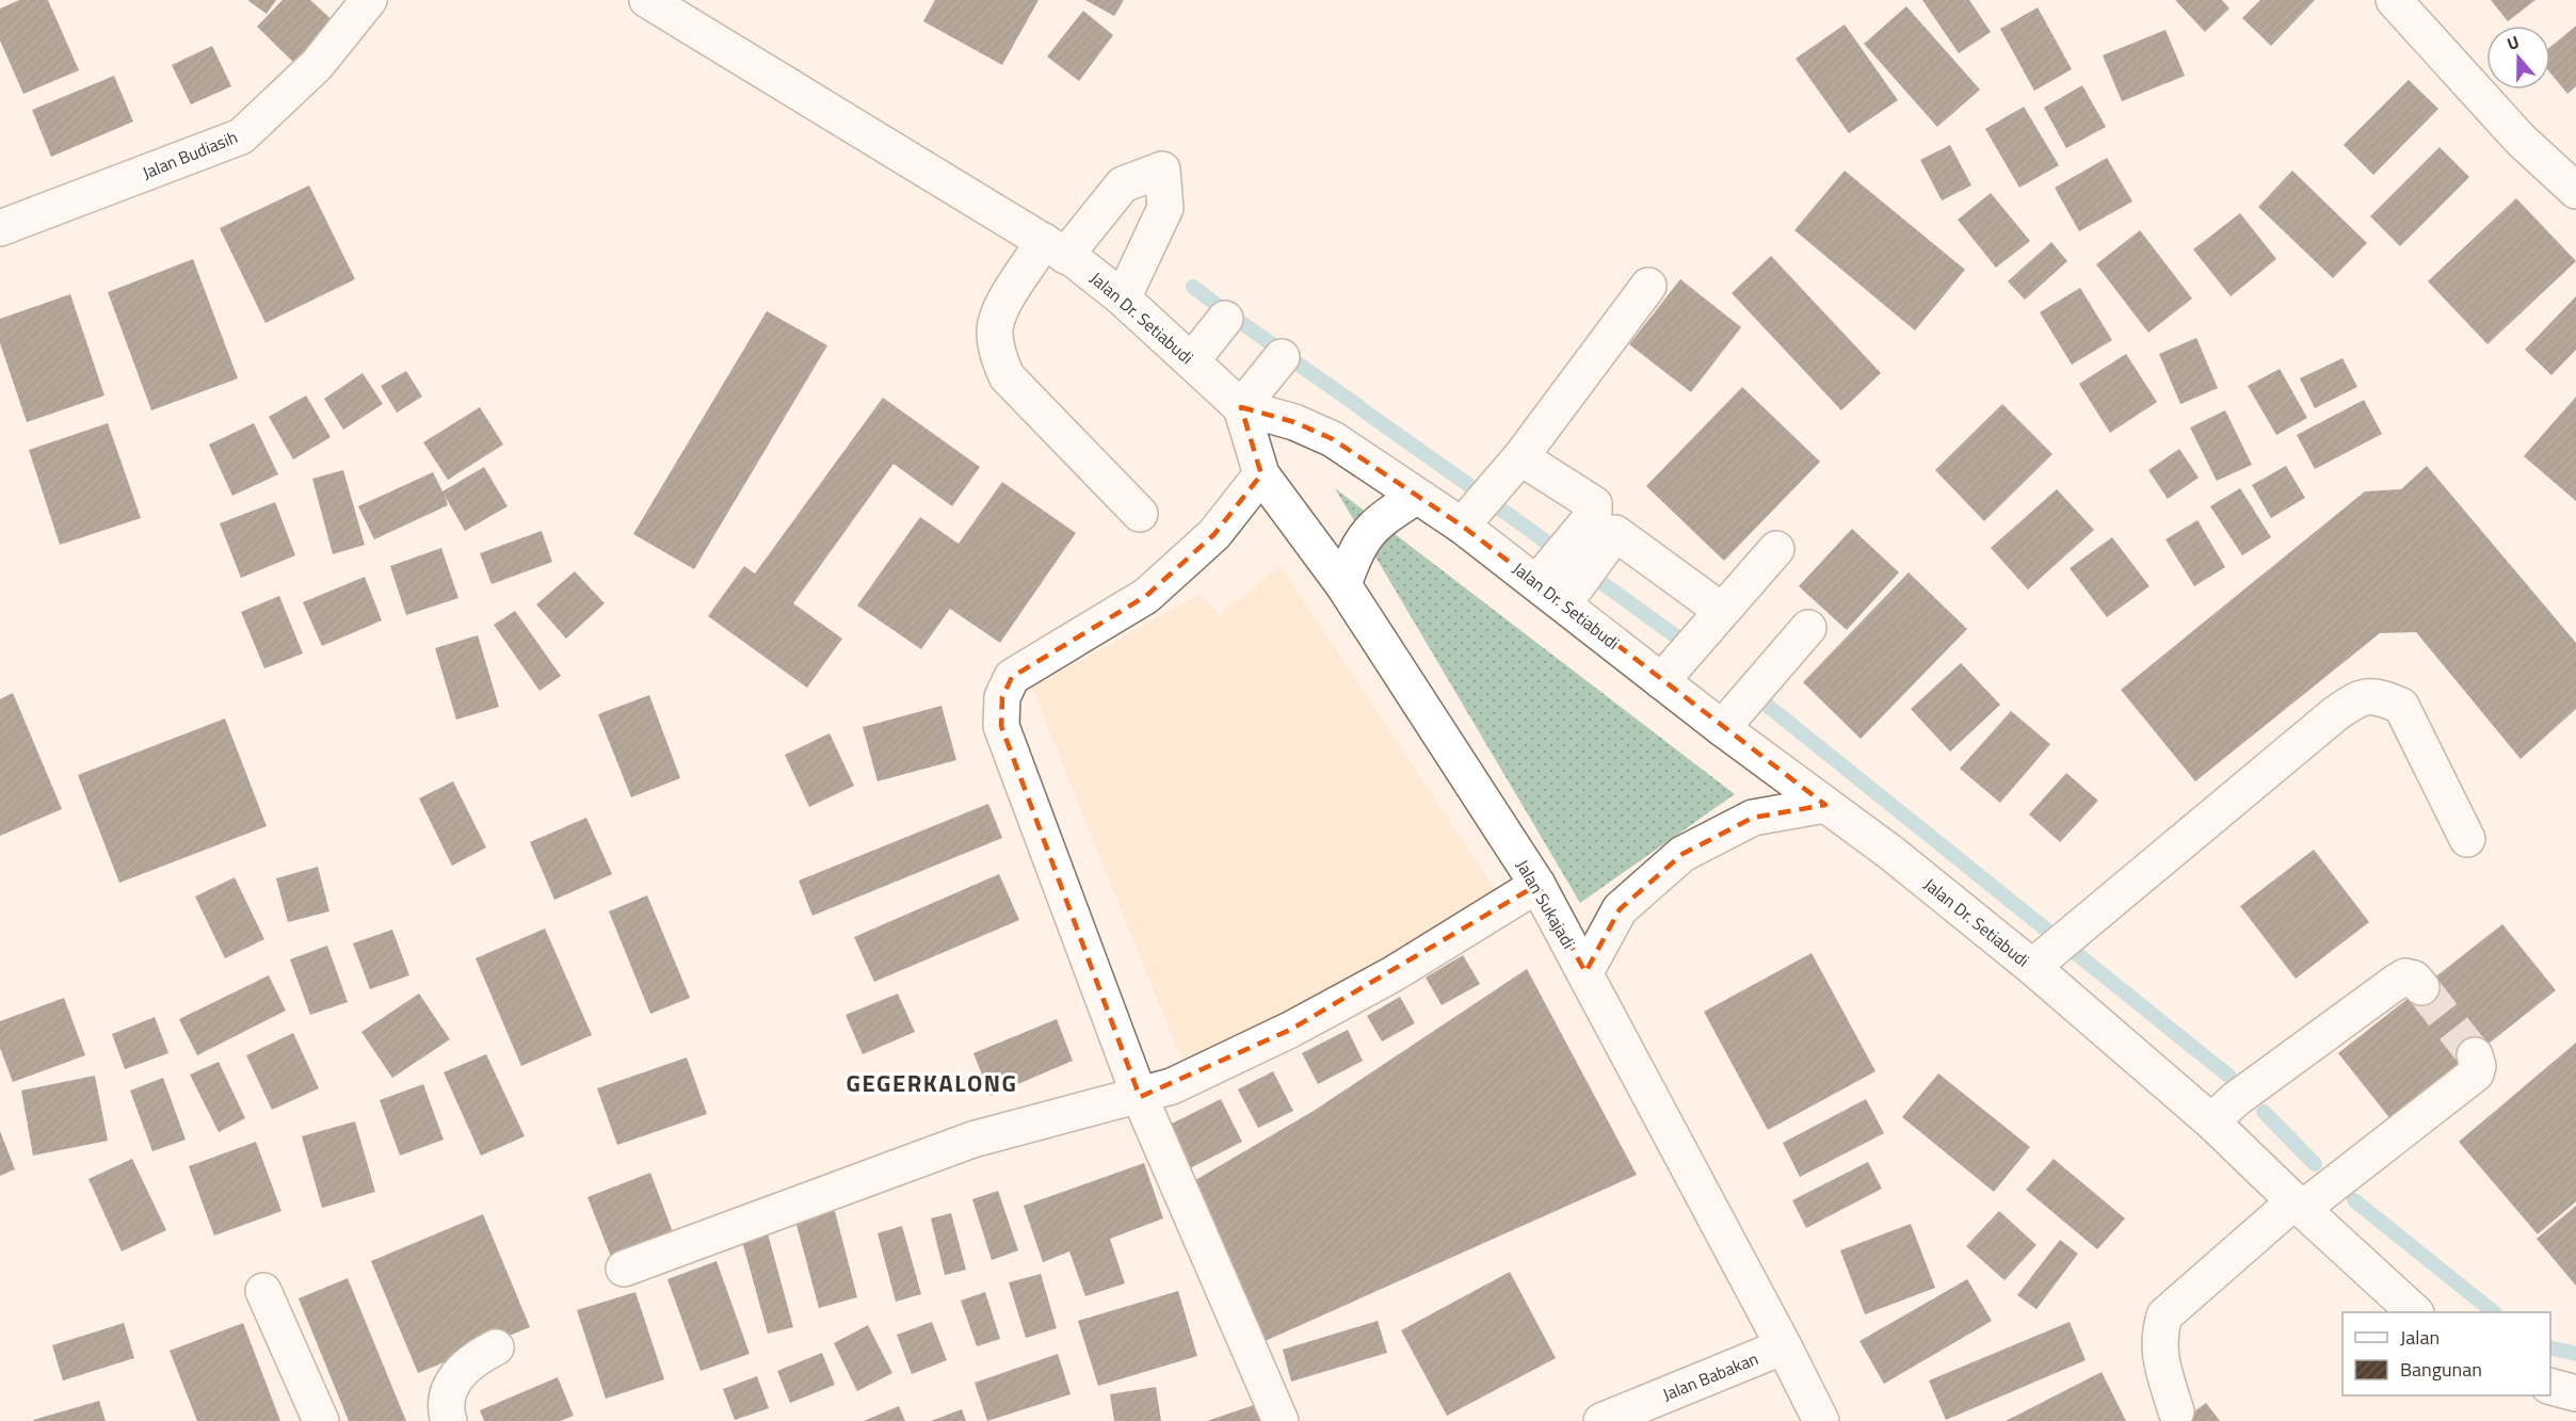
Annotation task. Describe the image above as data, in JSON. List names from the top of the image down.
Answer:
{
  "streets": {
    "main road": [
      "Jalan Budiasih",
      "Jalan Dr. Setiabudi",
      "Jalan Sukajadi",
      "Jalan Babakan"
    ]
  },
  "crossings": [
    ["Jalan Dr. Setiabudi", "Jalan Sukajadi"],
    ["Jalan Sukajadi", "Jalan Babakan"]
  ],
  "districts": ["GEGERKALONG"],
  "legend": ["Jalan", "Bangunan"],
  "north": "top"
}
